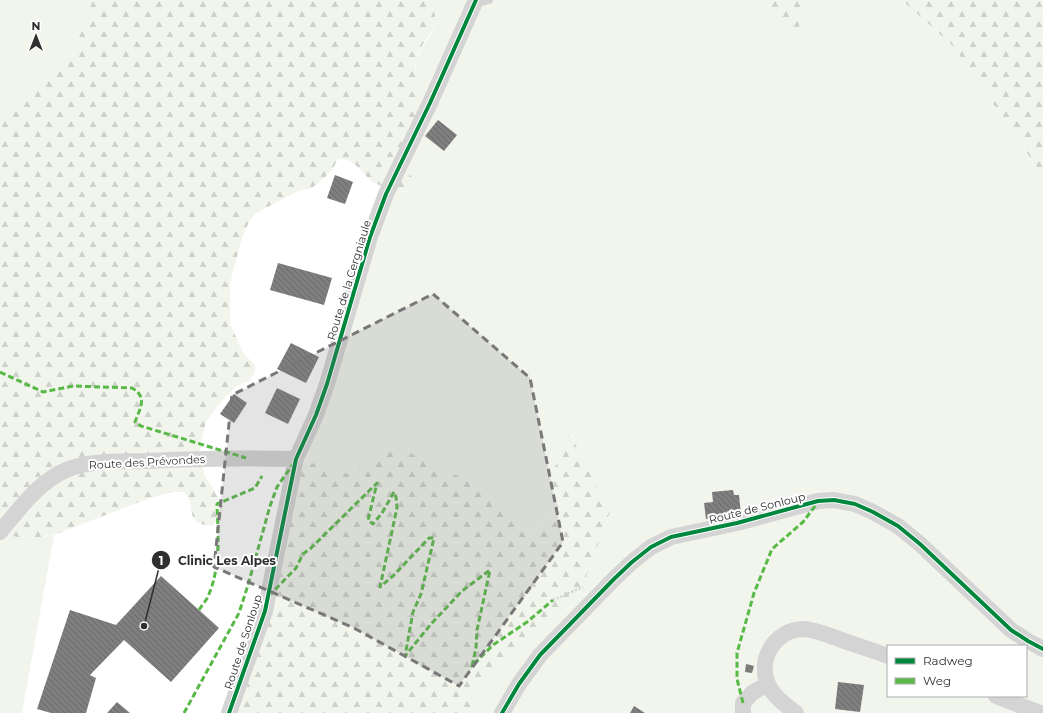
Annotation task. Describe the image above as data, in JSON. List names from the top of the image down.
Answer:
{
  "streets": {
    "street": ["Route de la Cergniaule", "Route des Prévondes", "Route de Sonloup"]
  },
  "crossings": [
    ["Route de la Cergniaule", "Route des Prévondes"],
    ["Route de la Cergniaule", "Route de Sonloup"],
    ["Route des Prévondes", "Route de Sonloup"]
  ],
  "places": ["Clinic Les Alpes"],
  "legend": ["Radweg", "Weg"],
  "north": "top"
}
